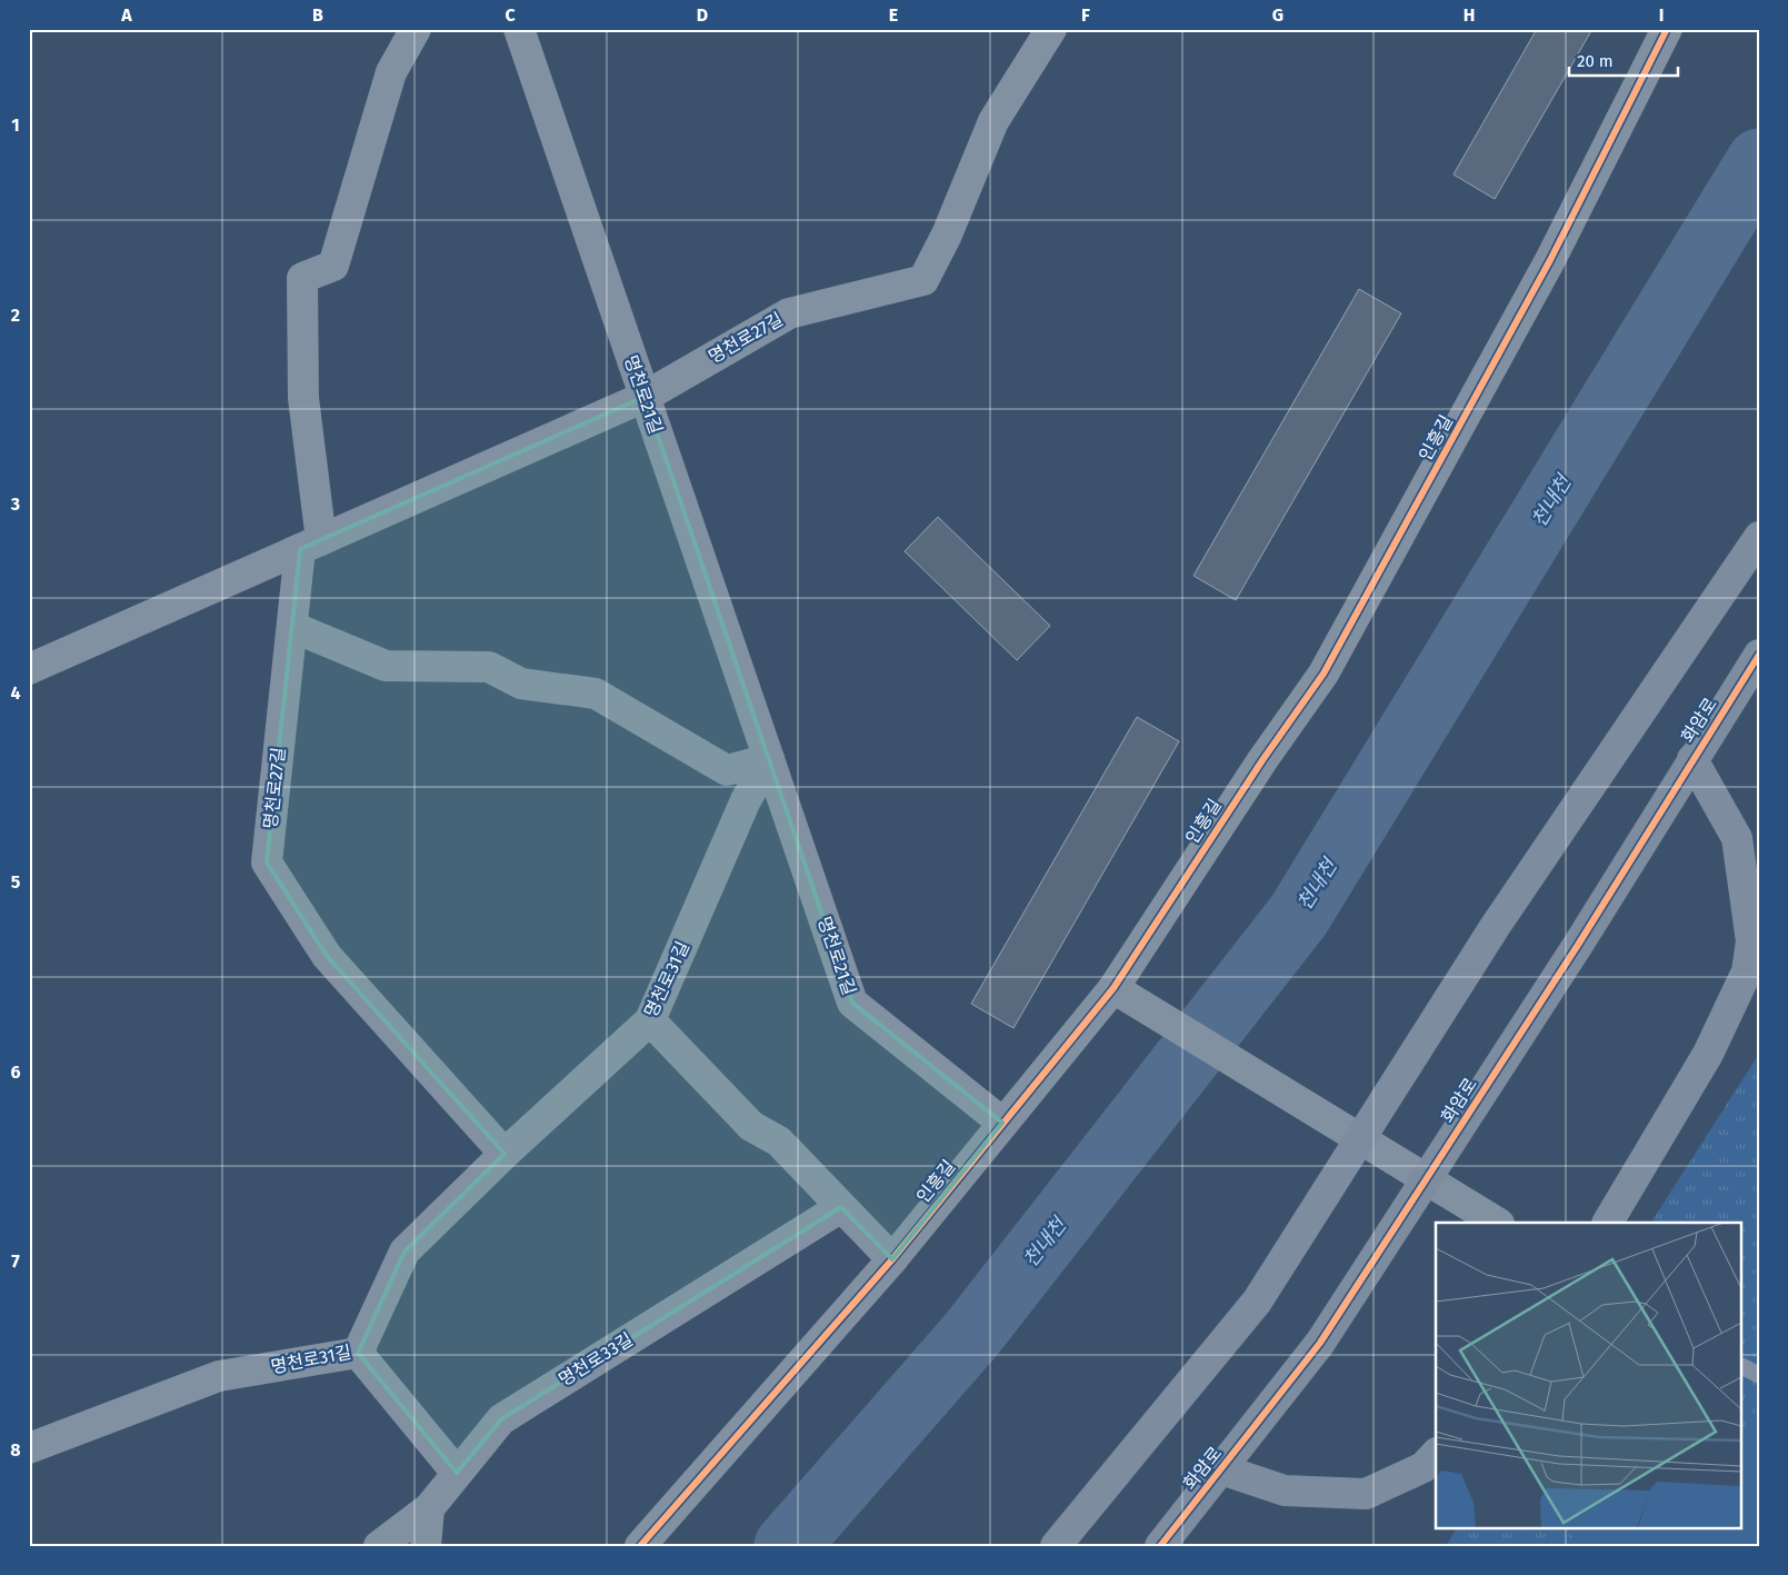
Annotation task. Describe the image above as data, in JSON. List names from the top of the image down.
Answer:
{
  "streets": {
    "main road": ["화암로"],
    "street": [
      "명천로27길",
      "명천로21길",
      "인흥길",
      "명천로31길",
      "명천로33길"
    ]
  },
  "crossings": [
    ["명천로27길", "명천로21길"],
    ["명천로27길", "명천로31길"],
    ["명천로21길", "인흥길"],
    ["명천로21길", "명천로31길"]
  ],
  "water": ["천내천"],
  "scale_bar": "20 m",
  "grid": {
    "columns": [
      "A",
      "B",
      "C",
      "D",
      "E",
      "F",
      "G",
      "H",
      "I"
    ],
    "rows": [
      "1",
      "2",
      "3",
      "4",
      "5",
      "6",
      "7",
      "8"
    ]
  }
}
